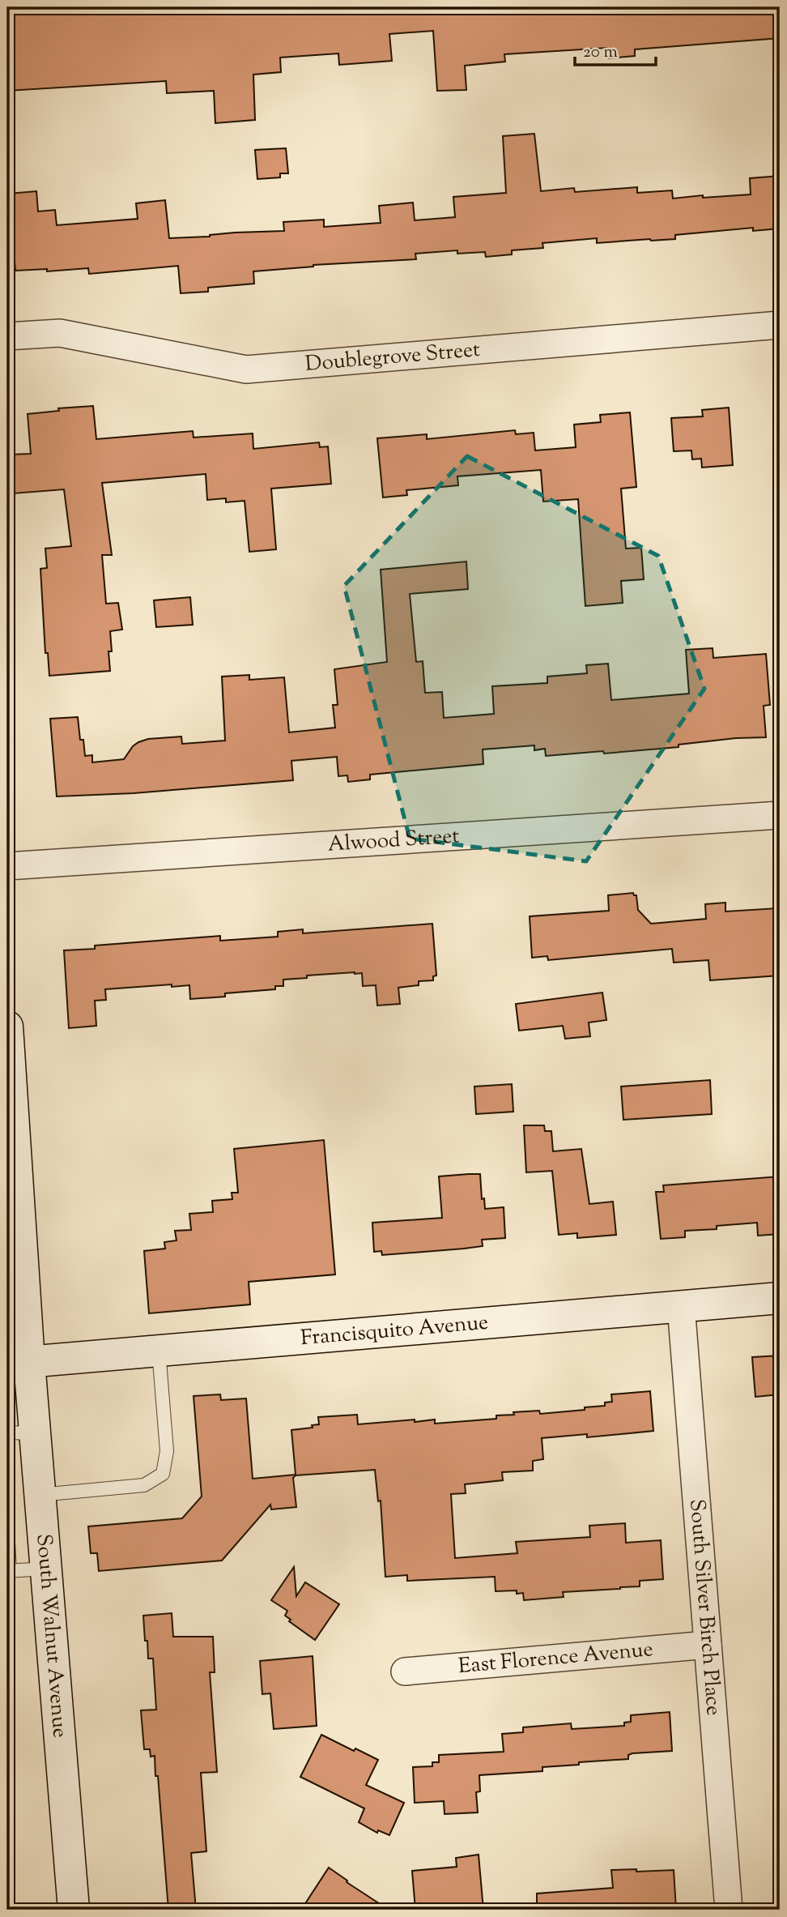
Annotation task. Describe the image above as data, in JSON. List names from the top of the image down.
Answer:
{
  "streets": {
    "street": [
      "Doublegrove Street",
      "Alwood Street",
      "Francisquito Avenue",
      "South Silver Birch Place",
      "South Walnut Avenue",
      "East Florence Avenue"
    ]
  },
  "crossings": [
    ["Francisquito Avenue", "South Silver Birch Place"],
    ["Francisquito Avenue", "South Walnut Avenue"],
    ["South Silver Birch Place", "East Florence Avenue"]
  ],
  "scale_bar": "20 m"
}
